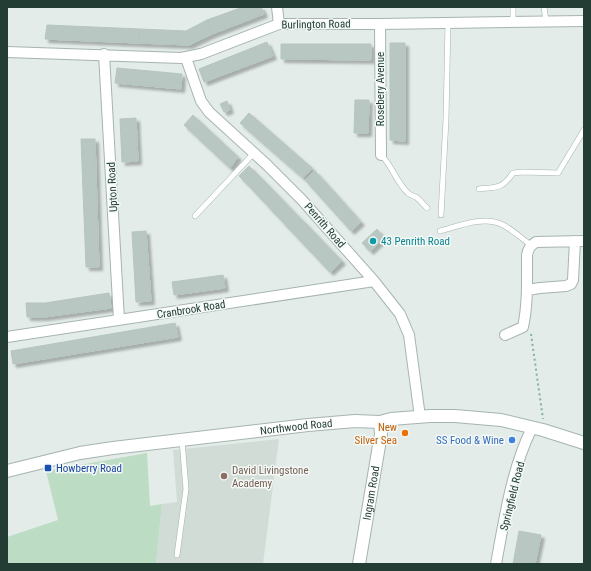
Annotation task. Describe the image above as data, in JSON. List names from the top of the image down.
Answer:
{
  "streets": {
    "street": [
      "Burlington Road",
      "Rosebery Avenue",
      "Upton Road",
      "Penrith Road",
      "Cranbrook Road",
      "Northwood Road",
      "Ingram Road",
      "Springfield Road"
    ]
  },
  "crossings": [
    ["Burlington Road", "Rosebery Avenue"],
    ["Burlington Road", "Upton Road"],
    ["Burlington Road", "Penrith Road"],
    ["Upton Road", "Cranbrook Road"],
    ["Penrith Road", "Cranbrook Road"],
    ["Penrith Road", "Northwood Road"],
    ["Northwood Road", "Ingram Road"],
    ["Northwood Road", "Springfield Road"]
  ],
  "places": {
    "other": [
      "43 Penrith Road",
      "New Silver Sea",
      "SS Food & Wine",
      "David Livingstone Academy"
    ],
    "transit": ["Howberry Road"]
  }
}
